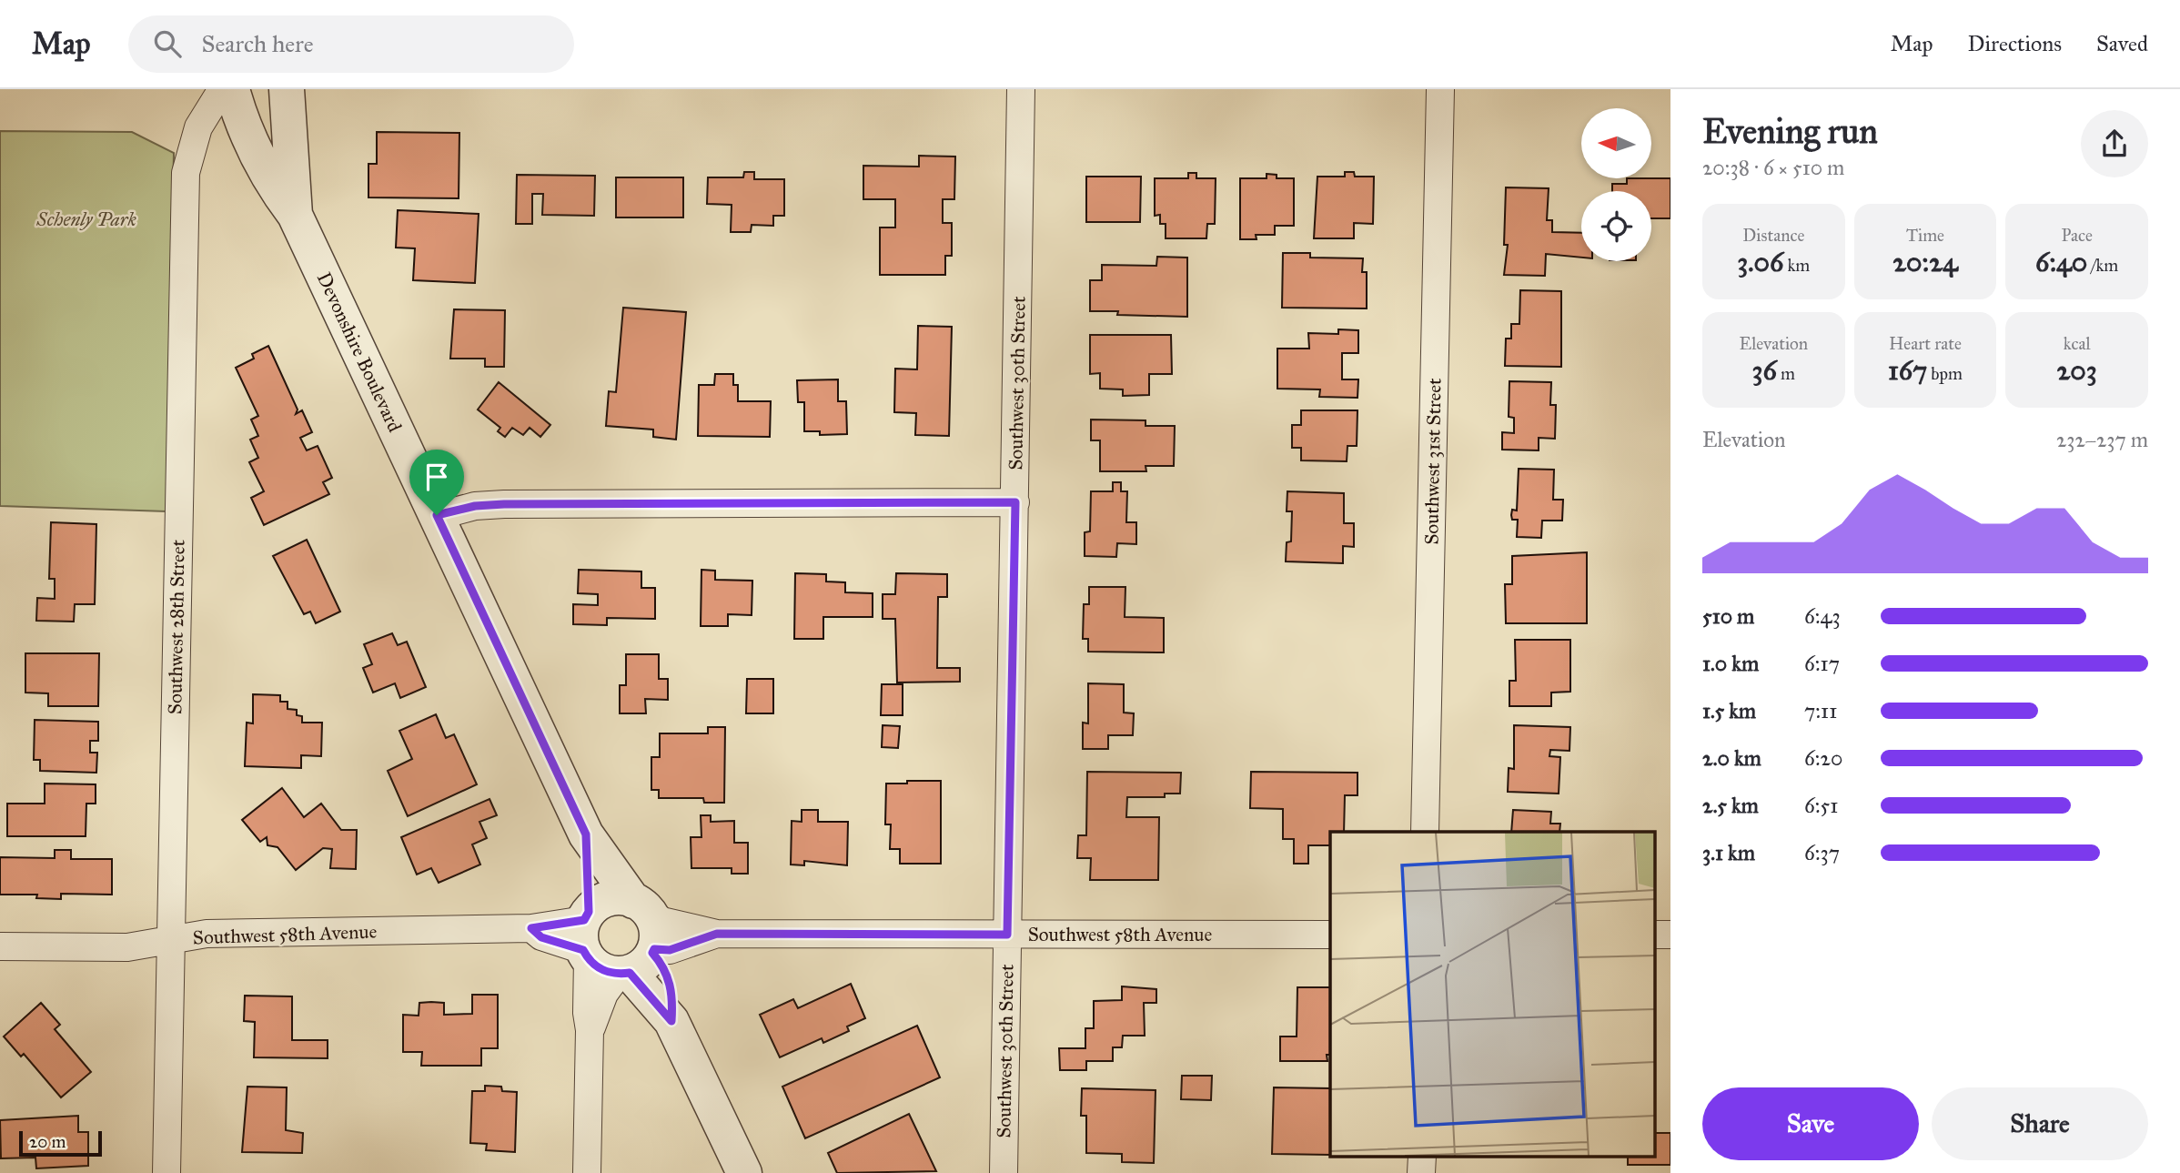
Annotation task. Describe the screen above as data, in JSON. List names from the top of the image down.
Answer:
{
  "streets": {
    "street": [
      "Devonshire Boulevard",
      "Southwest 30th Street",
      "Southwest 31st Street",
      "Southwest 28th Street",
      "Southwest 58th Avenue"
    ]
  },
  "crossings": [
    ["Devonshire Boulevard", "Southwest 58th Avenue"],
    ["Southwest 30th Street", "Southwest 58th Avenue"],
    ["Southwest 28th Street", "Southwest 58th Avenue"]
  ],
  "parks": ["Schenly Park"],
  "scale_bar": "20 m",
  "north": "left",
  "page": {
    "header": "Map",
    "search": "Search here",
    "nav": ["Map", "Directions", "Saved"],
    "heading": ["Evening run", "20:38 · 6 × 510 m"],
    "stats": [
      ["Distance", "3.06 km"],
      ["Time", "20:24"],
      ["Pace", "6:40 /km"],
      ["Elevation", "36 m"],
      ["Heart rate", "167 bpm"],
      ["kcal", "203"]
    ],
    "chart": ["Elevation", "232–237 m"],
    "list": [
      {
        "name": "510 m",
        "note": "6:43"
      },
      {
        "name": "1.0 km",
        "note": "6:17"
      },
      {
        "name": "1.5 km",
        "note": "7:11"
      },
      {
        "name": "2.0 km",
        "note": "6:20"
      },
      {
        "name": "2.5 km",
        "note": "6:51"
      },
      {
        "name": "3.1 km",
        "note": "6:37"
      }
    ],
    "buttons": ["Save", "Share"],
    "scale": "20 m"
  }
}
